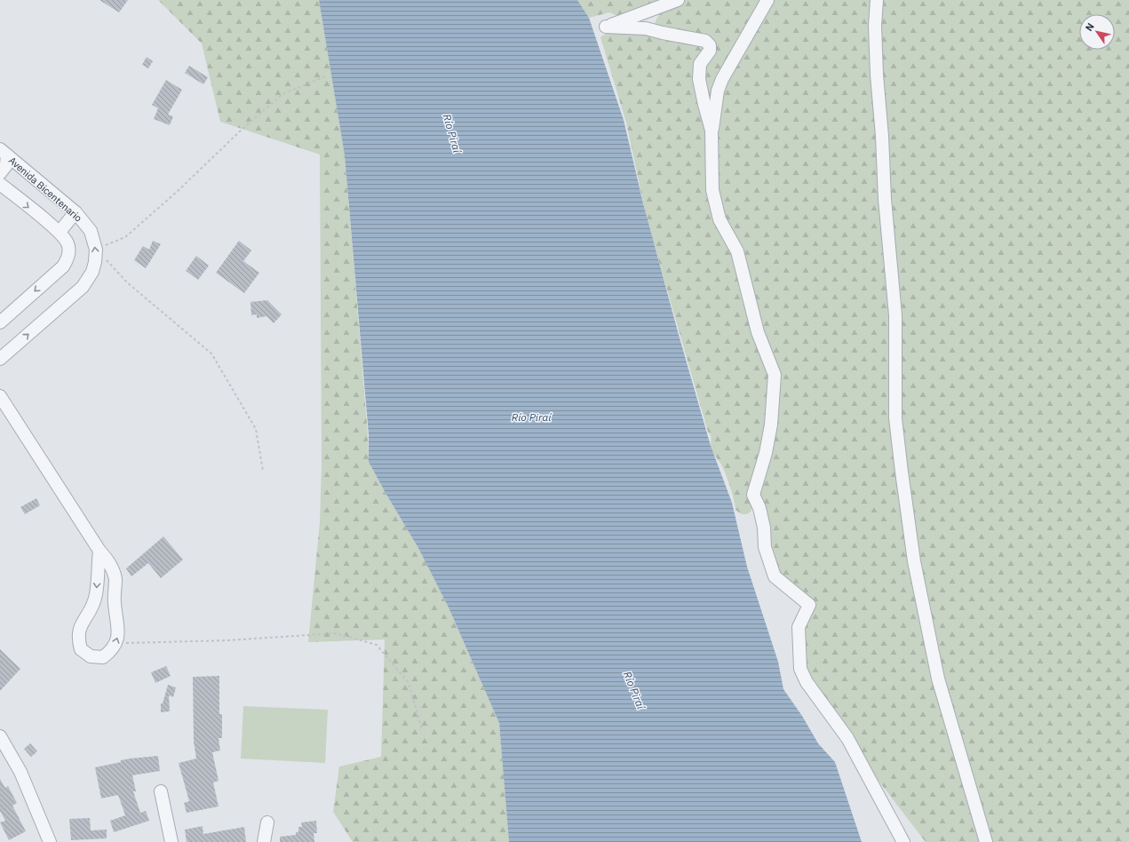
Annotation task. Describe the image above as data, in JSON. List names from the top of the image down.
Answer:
{
  "streets": {
    "street": ["Avenida Bicentenario"]
  },
  "one_way": ["Avenida Bicentenario"],
  "water": ["Río Piraí"],
  "north": "top left"
}
